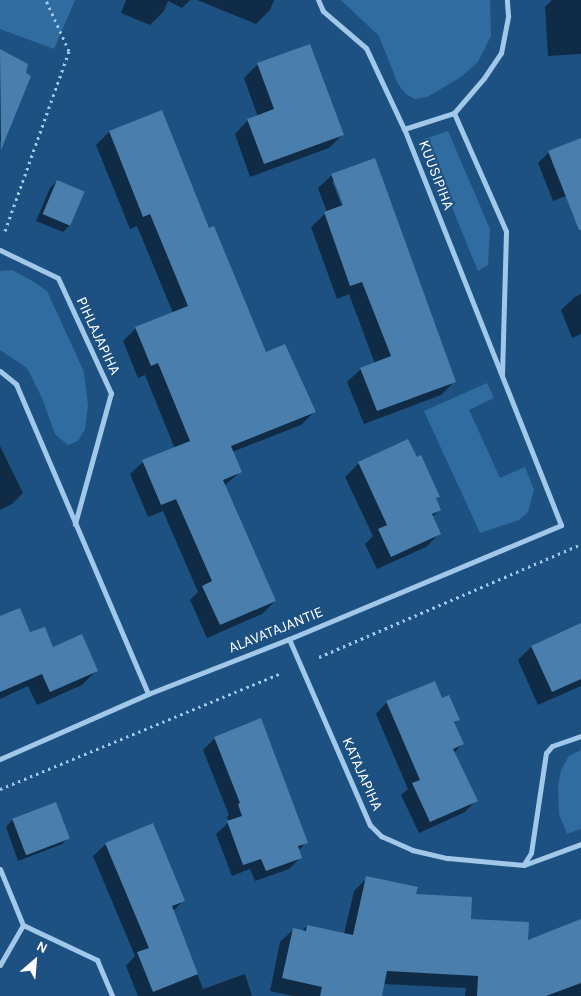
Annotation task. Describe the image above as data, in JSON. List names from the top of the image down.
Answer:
{
  "streets": {
    "street": [
      "KUUSIPIHA",
      "PIHLAJAPIHA",
      "ALAVATAJANTIE",
      "KATAJAPIHA"
    ]
  },
  "crossings": [
    ["KUUSIPIHA", "ALAVATAJANTIE"],
    ["ALAVATAJANTIE", "KATAJAPIHA"]
  ],
  "north": "top right"
}
